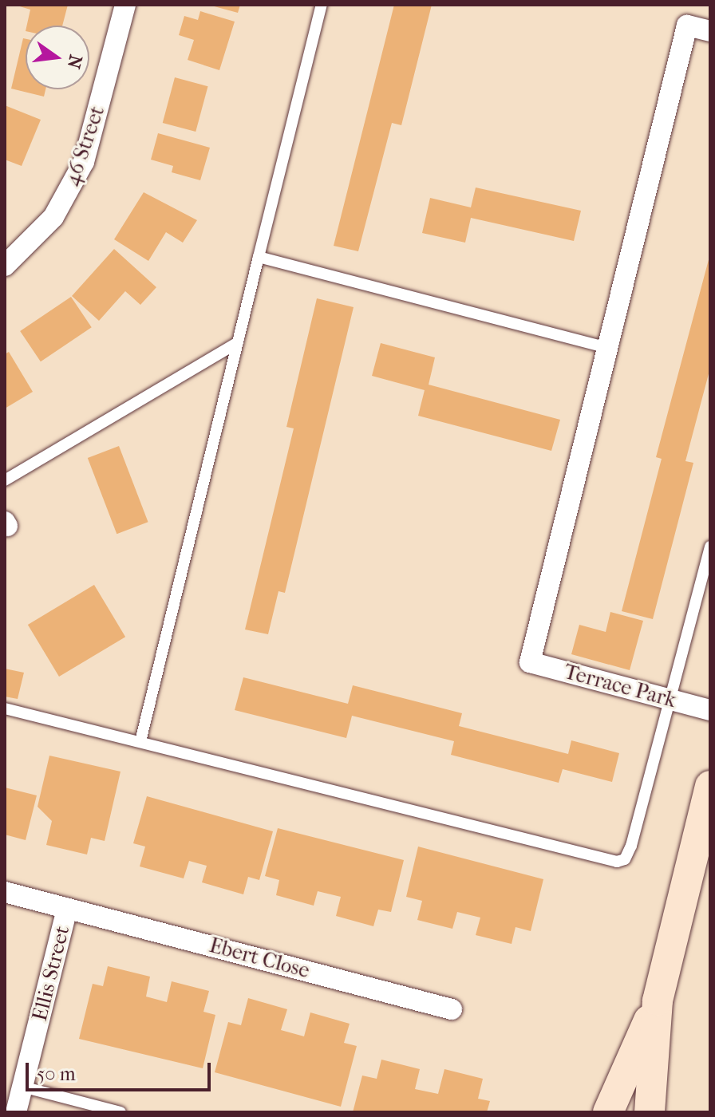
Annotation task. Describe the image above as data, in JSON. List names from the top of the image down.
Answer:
{
  "streets": {
    "street": [
      "46 Street",
      "Terrace Park",
      "Ebert Close",
      "Ellis Street"
    ]
  },
  "crossings": [
    ["Ebert Close", "Ellis Street"]
  ],
  "scale_bar": "50 m",
  "north": "right"
}
